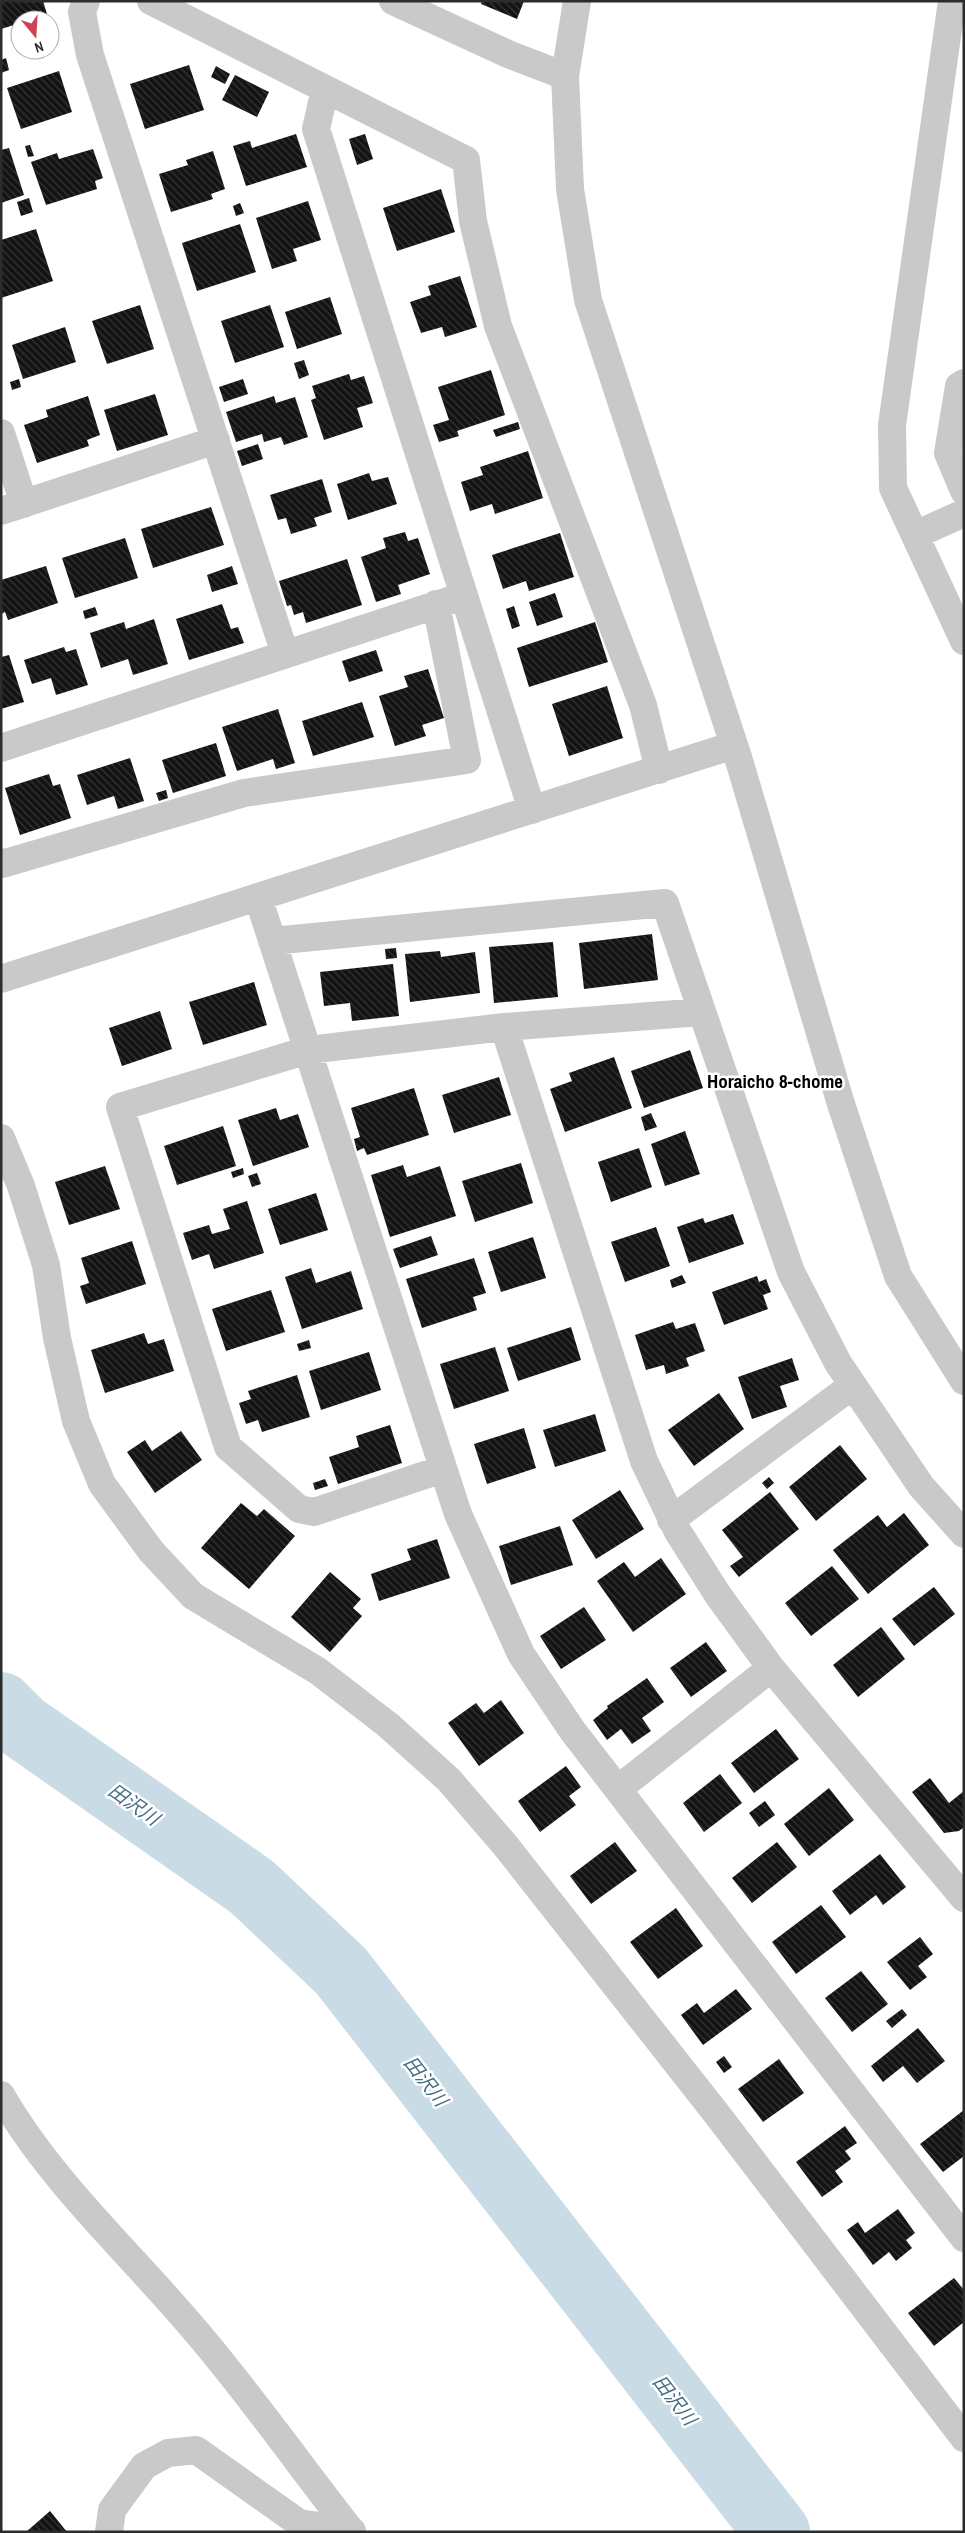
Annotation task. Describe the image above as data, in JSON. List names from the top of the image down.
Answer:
{
  "districts": ["Horaicho 8-chome"],
  "water": ["田沢川"],
  "north": "bottom"
}
